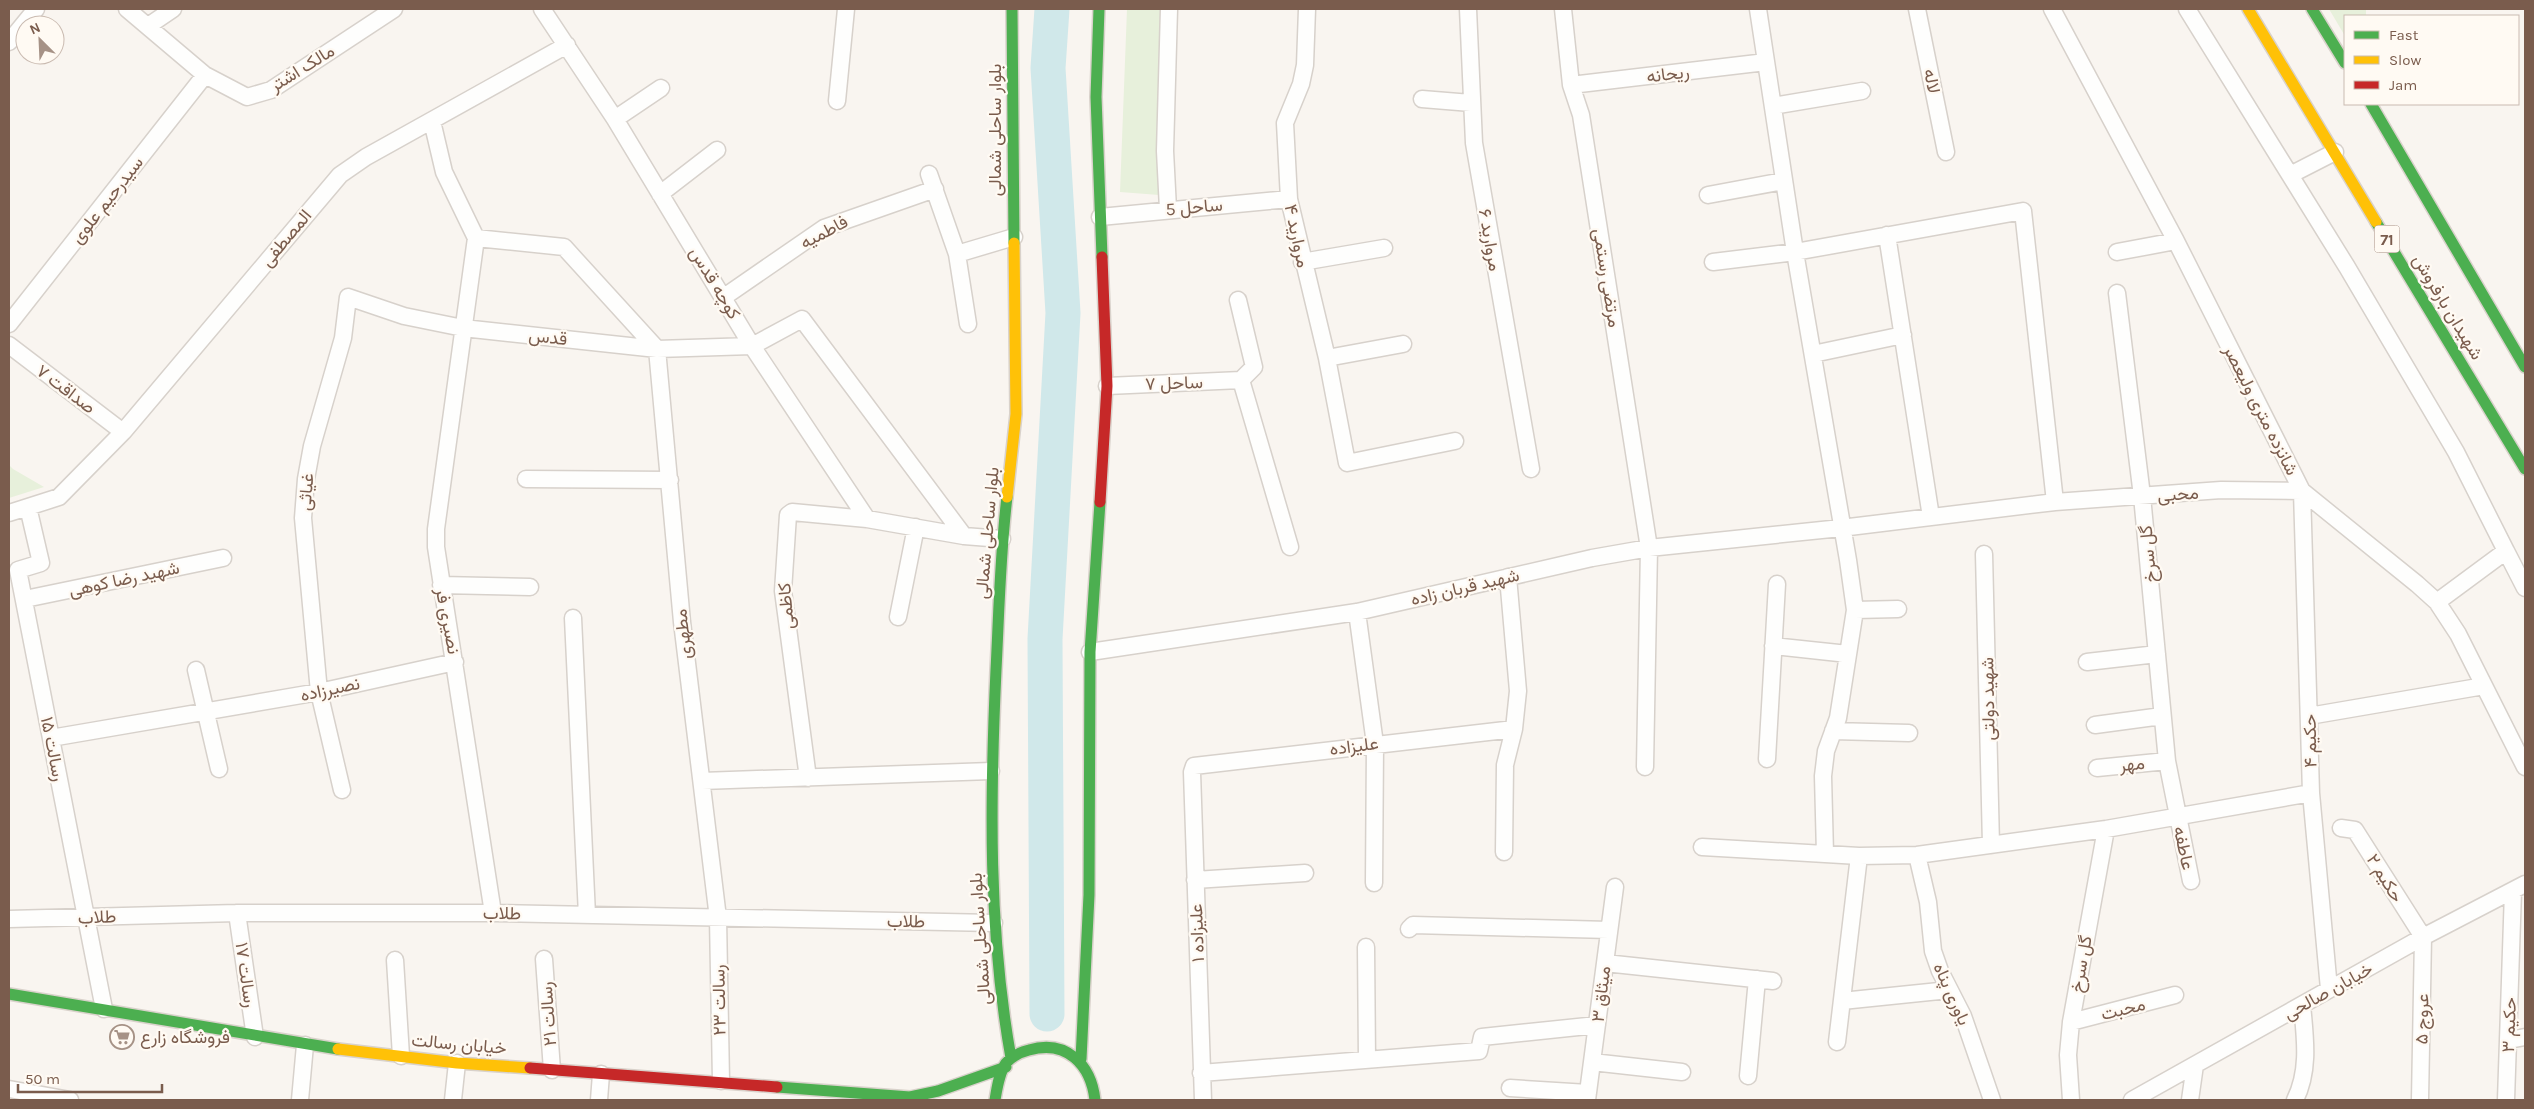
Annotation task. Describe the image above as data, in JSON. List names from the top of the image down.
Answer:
{
  "streets": {
    "main road": [
      "بلوار ساحلی شمالی",
      "71",
      "شهیدان بارفروش",
      "خیابان رسالت"
    ],
    "street": [
      "مالک اشتر",
      "ریحانه",
      "لاله",
      "سیدرحیم علوی",
      "ساحل 5",
      "فاطمیه",
      "مروارید ۴",
      "المصطفی",
      "مروارید ۶",
      "مرتضی رستمی",
      "کوچه قدس",
      "قدس",
      "ساحل ۷",
      "صداقت ۷",
      "شانزده متری ولیعصر",
      "غیاثی",
      "محبی",
      "گل سرخ",
      "شهید رضا کوهی",
      "شهید قربان زاده",
      "کاظمی",
      "نصیری فر",
      "مطهری",
      "نصیرزاده",
      "شهید دولتی",
      "حکیم ۴",
      "علیزاده",
      "رسالت ۱۵",
      "مهر",
      "عاطفه",
      "حکیم ۲",
      "طلاب",
      "علیزاده ۱",
      "رسالت ۱۷",
      "خیابان صالحی",
      "میثاق ۳",
      "یاوری پناه",
      "رسالت ۲۳",
      "محبت",
      "رسالت ۲۱",
      "عروج ۵",
      "حکیم ۳"
    ]
  },
  "crossings": [
    ["مالک اشتر", "سیدرحیم علوی"],
    ["ریحانه", "مرتضی رستمی"],
    ["بلوار ساحلی شمالی", "طلاب"],
    ["بلوار ساحلی شمالی", "خیابان رسالت"],
    ["ساحل 5", "مروارید ۴"],
    ["فاطمیه", "کوچه قدس"],
    ["المصطفی", "کوچه قدس"],
    ["المصطفی", "صداقت ۷"],
    ["المصطفی", "رسالت ۱۵"],
    ["مرتضی رستمی", "شهید قربان زاده"],
    ["کوچه قدس", "قدس"],
    ["کوچه قدس", "کاظمی"],
    ["قدس", "غیاثی"],
    ["قدس", "نصیری فر"],
    ["قدس", "مطهری"],
    ["شانزده متری ولیعصر", "محبی"],
    ["شانزده متری ولیعصر", "حکیم ۴"],
    ["غیاثی", "نصیرزاده"],
    ["محبی", "گل سرخ"],
    ["محبی", "شهید قربان زاده"],
    ["محبی", "حکیم ۴"],
    ["گل سرخ", "مهر"],
    ["گل سرخ", "عاطفه"],
    ["گل سرخ", "محبت"],
    ["شهید رضا کوهی", "رسالت ۱۵"],
    ["نصیری فر", "نصیرزاده"],
    ["نصیری فر", "طلاب"],
    ["مطهری", "طلاب"],
    ["مطهری", "رسالت ۲۳"],
    ["نصیرزاده", "رسالت ۱۵"],
    ["حکیم ۴", "خیابان صالحی"],
    ["علیزاده", "علیزاده ۱"],
    ["رسالت ۱۵", "طلاب"],
    ["رسالت ۱۵", "خیابان رسالت"],
    ["حکیم ۲", "خیابان صالحی"],
    ["حکیم ۲", "عروج ۵"],
    ["طلاب", "رسالت ۱۷"],
    ["طلاب", "رسالت ۲۳"],
    ["رسالت ۱۷", "خیابان رسالت"],
    ["خیابان صالحی", "عروج ۵"],
    ["خیابان صالحی", "حکیم ۳"],
    ["رسالت ۲۳", "خیابان رسالت"],
    ["رسالت ۲۱", "خیابان رسالت"]
  ],
  "places": {
    "supermarket": ["فروشگاه زارع"]
  },
  "legend": ["Fast", "Slow", "Jam"],
  "scale_bar": "50 m",
  "north": "top left"
}
